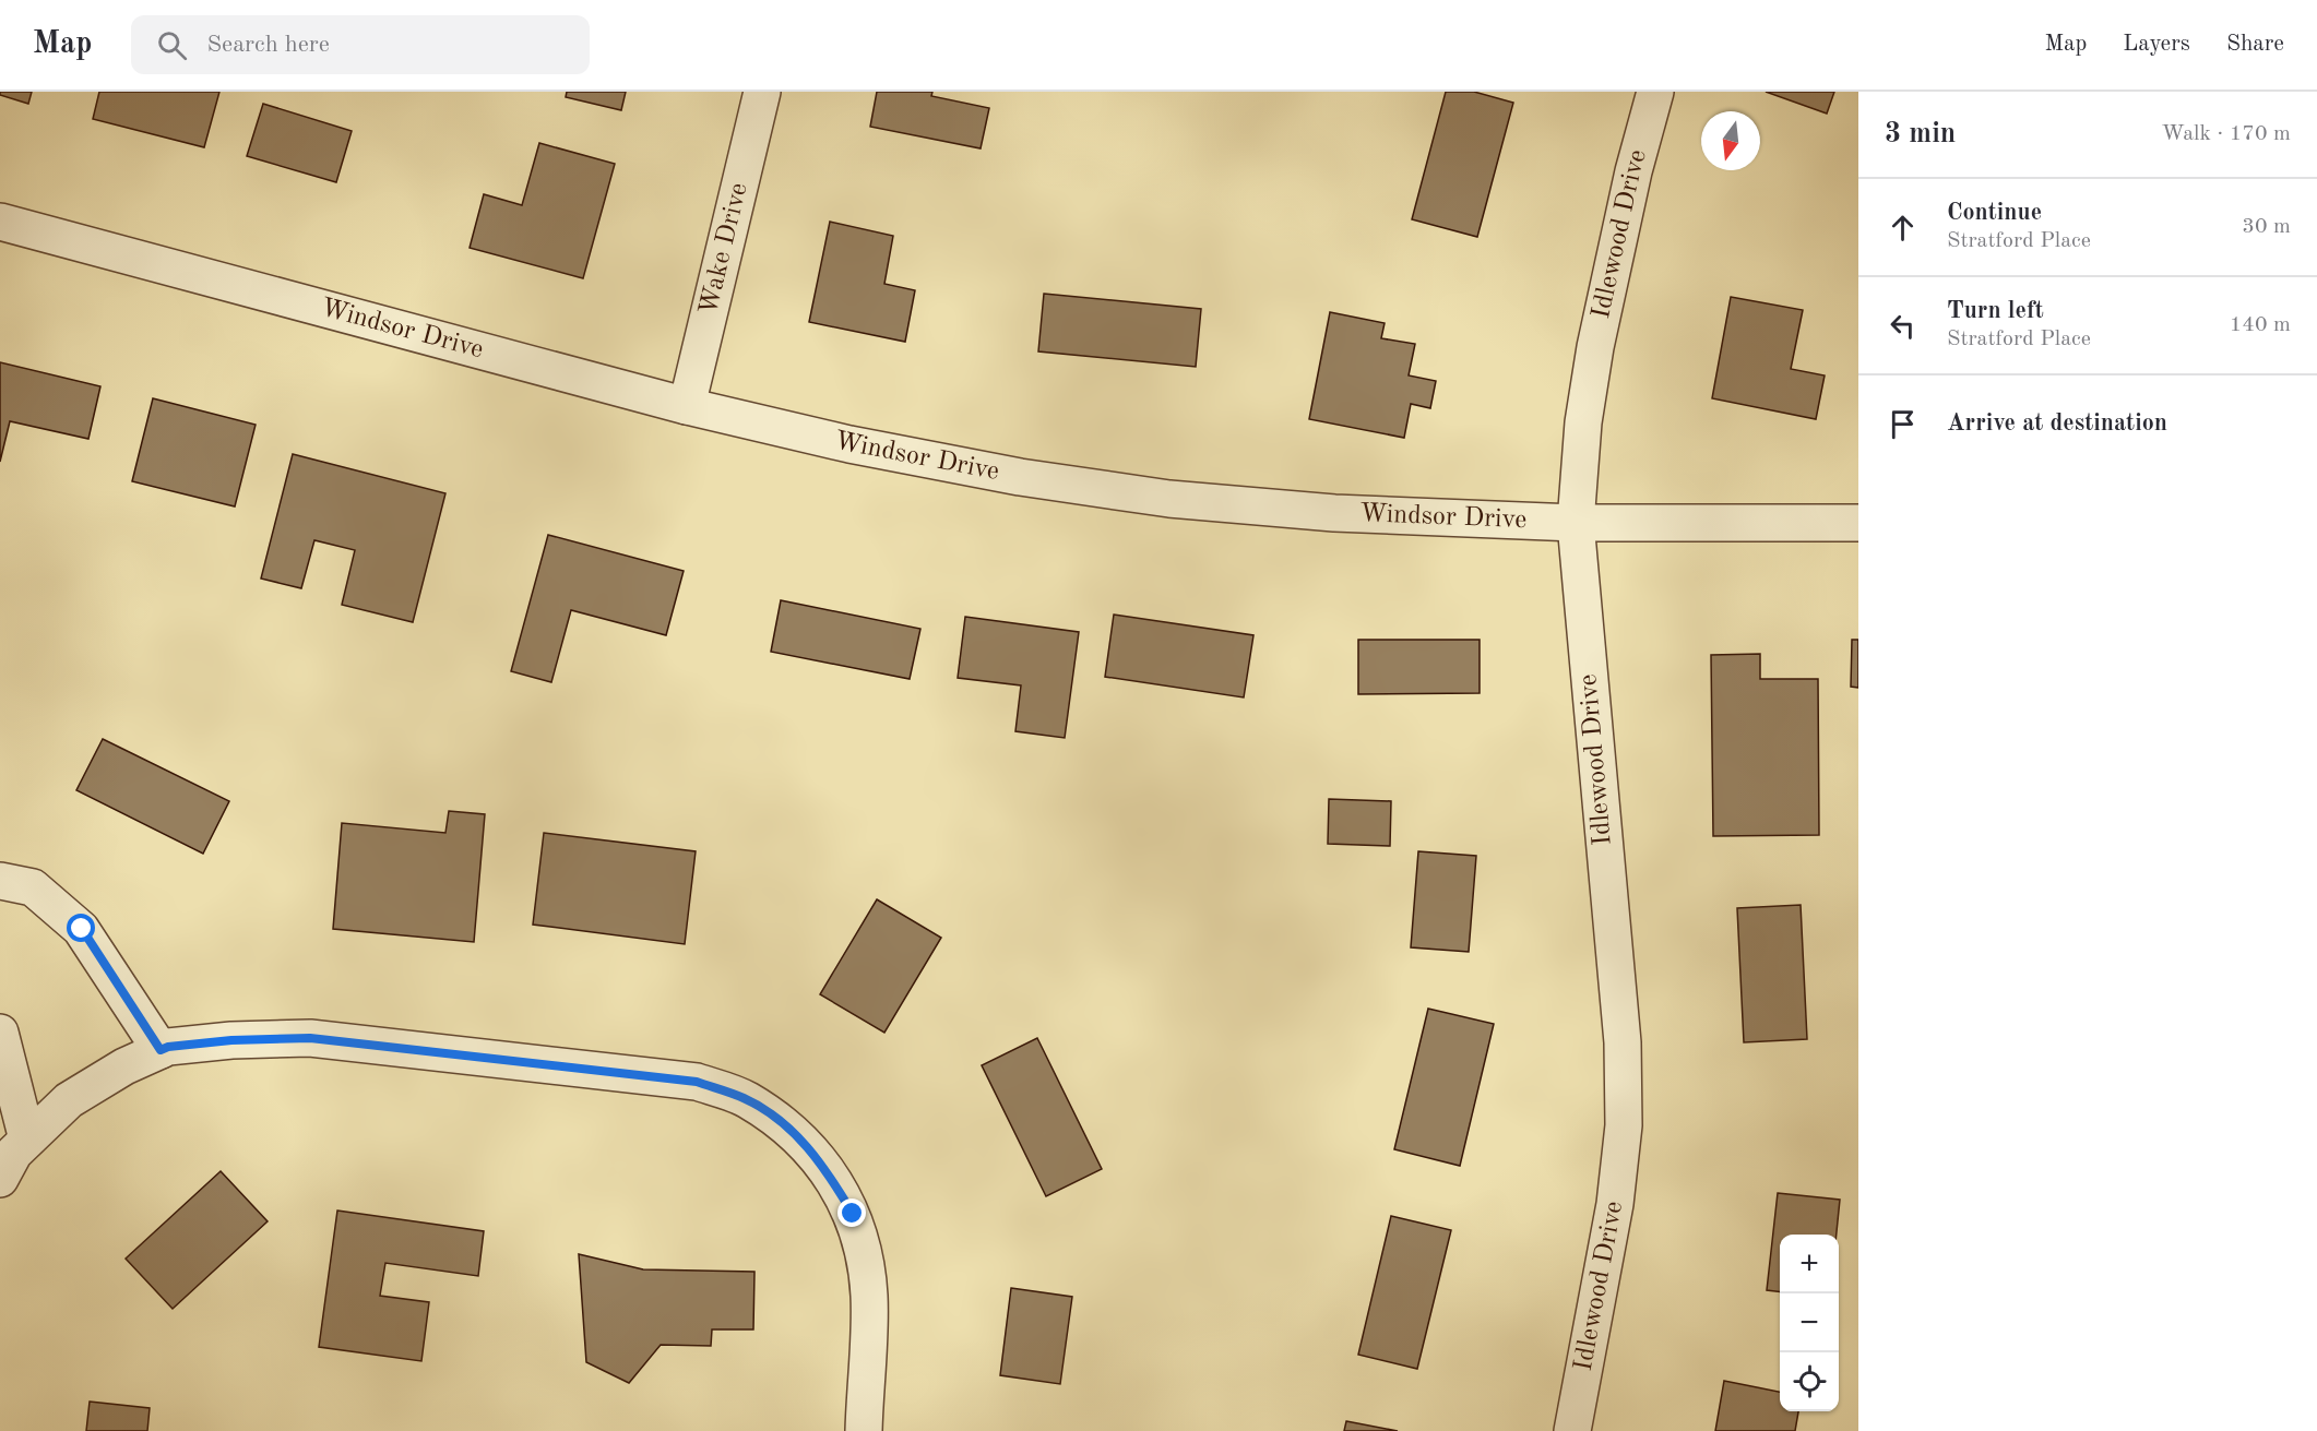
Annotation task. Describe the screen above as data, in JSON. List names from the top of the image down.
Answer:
{
  "streets": {
    "street": ["Idlewood Drive", "Wake Drive", "Windsor Drive"]
  },
  "crossings": [
    ["Idlewood Drive", "Windsor Drive"],
    ["Wake Drive", "Windsor Drive"]
  ],
  "north": "bottom",
  "page": {
    "header": "Map",
    "search": "Search here",
    "nav": ["Map", "Layers", "Share"],
    "heading": ["3 min", "Walk · 170 m"],
    "list": [
      ["Continue", "Stratford Place", "30 m"],
      ["Turn left", "Stratford Place", "140 m"],
      "Arrive at destination"
    ],
    "map_buttons": ["+", "−"]
  }
}
